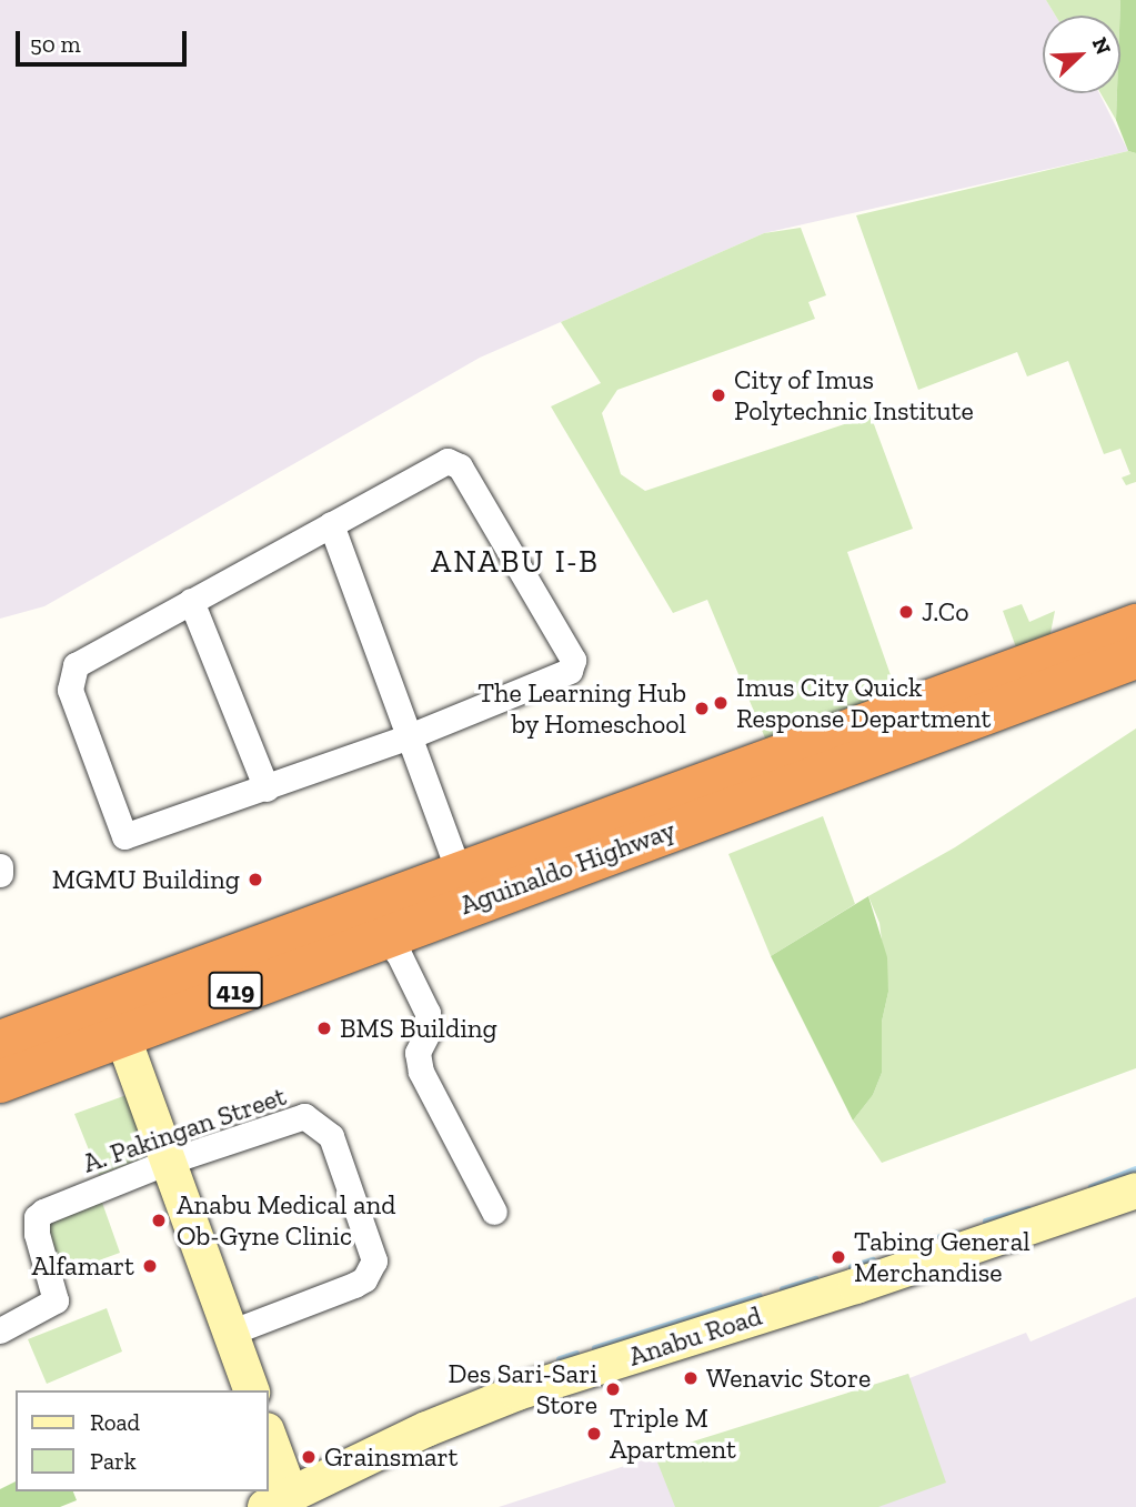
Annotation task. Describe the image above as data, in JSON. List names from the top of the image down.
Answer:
{
  "streets": {
    "highway": ["Aguinaldo Highway", "419"],
    "street": ["A. Pakingan Street", "Anabu Road"]
  },
  "districts": ["ANABU I-B"],
  "places": [
    "City of Imus Polytechnic Institute",
    "J.Co",
    "Imus City Quick Response Department",
    "The Learning Hub by Homeschool",
    "MGMU Building",
    "BMS Building",
    "Anabu Medical and Ob-Gyne Clinic",
    "Tabing General Merchandise",
    "Alfamart",
    "Wenavic Store",
    "Des Sari-Sari Store",
    "Triple M Apartment",
    "Grainsmart"
  ],
  "legend": ["Road", "Park"],
  "scale_bar": "50 m",
  "north": "top right"
}
